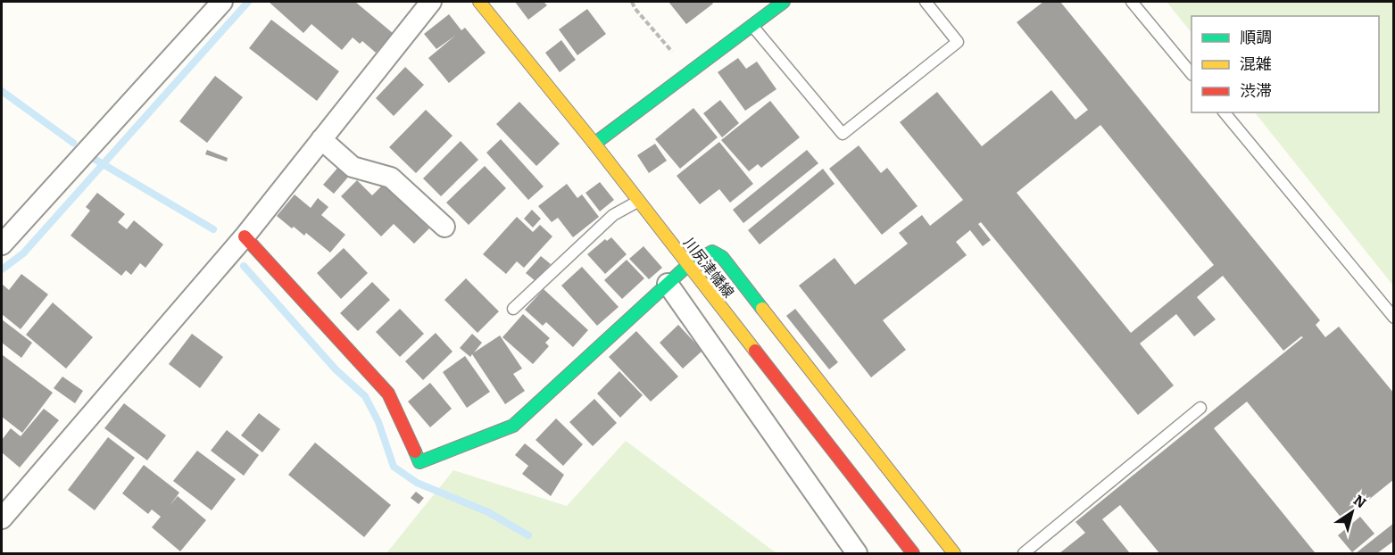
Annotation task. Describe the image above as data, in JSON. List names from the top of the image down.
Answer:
{
  "streets": {
    "street": ["川尻津幡線"]
  },
  "legend": ["順調", "混雑", "渋滞"],
  "north": "top right"
}
